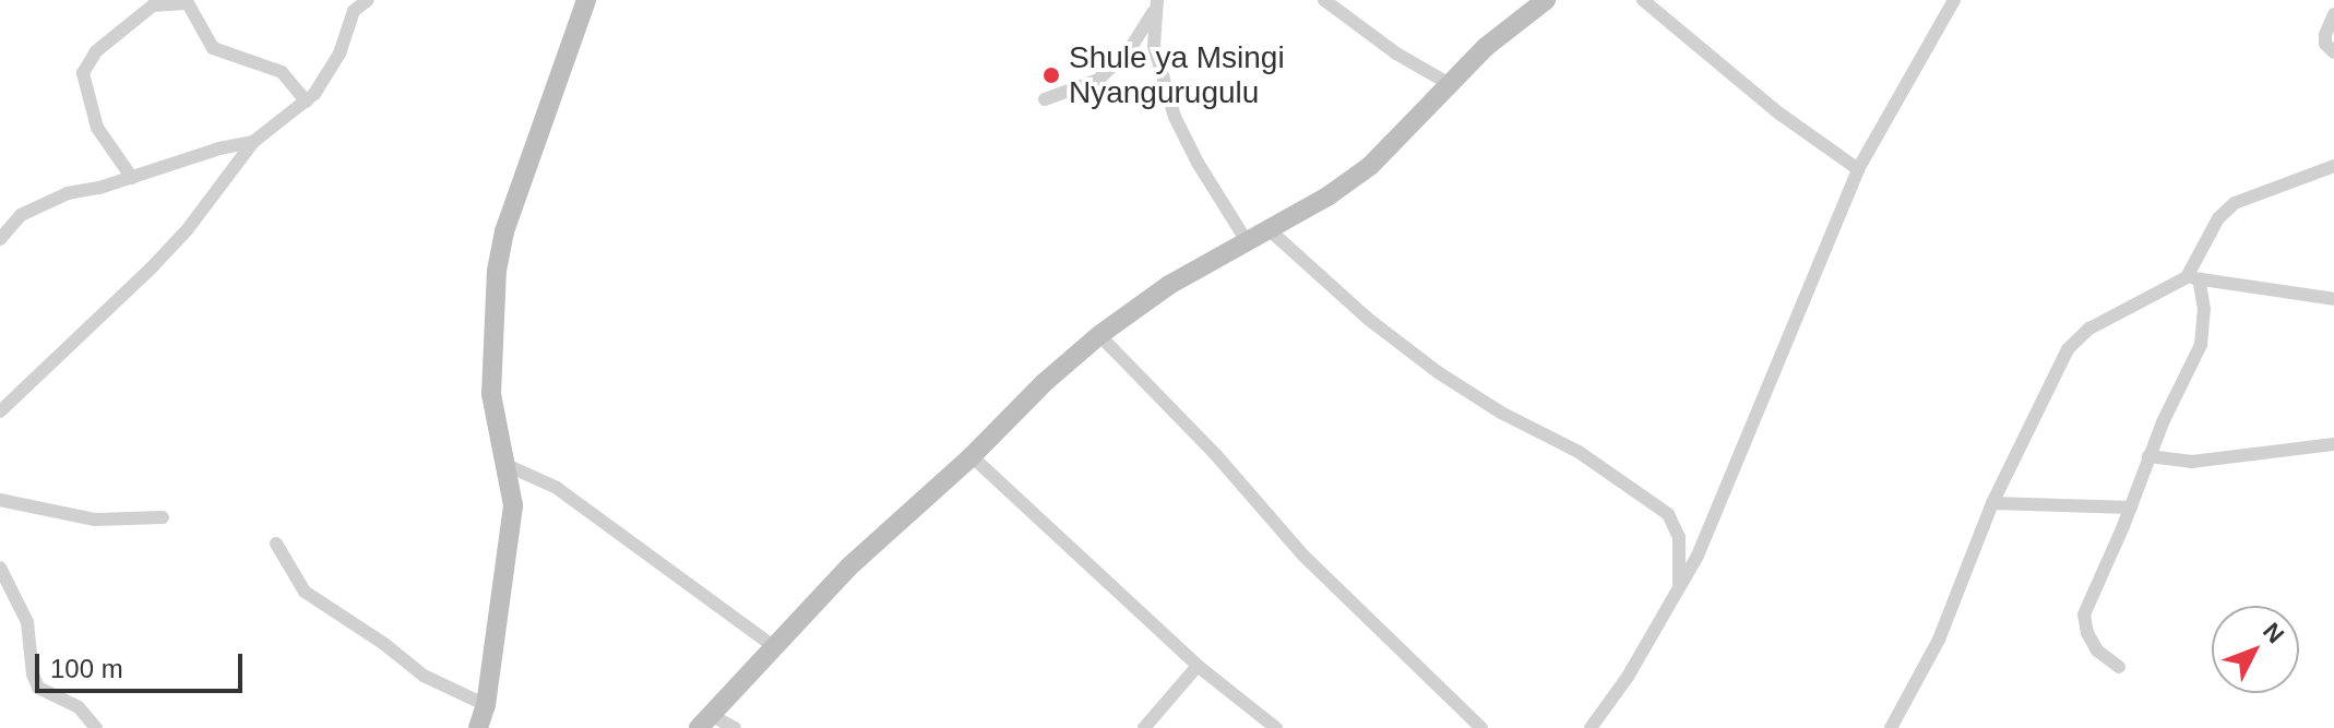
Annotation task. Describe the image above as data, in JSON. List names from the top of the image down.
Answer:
{
  "places": ["Shule ya Msingi Nyangurugulu"],
  "scale_bar": "100 m",
  "north": "top right"
}
